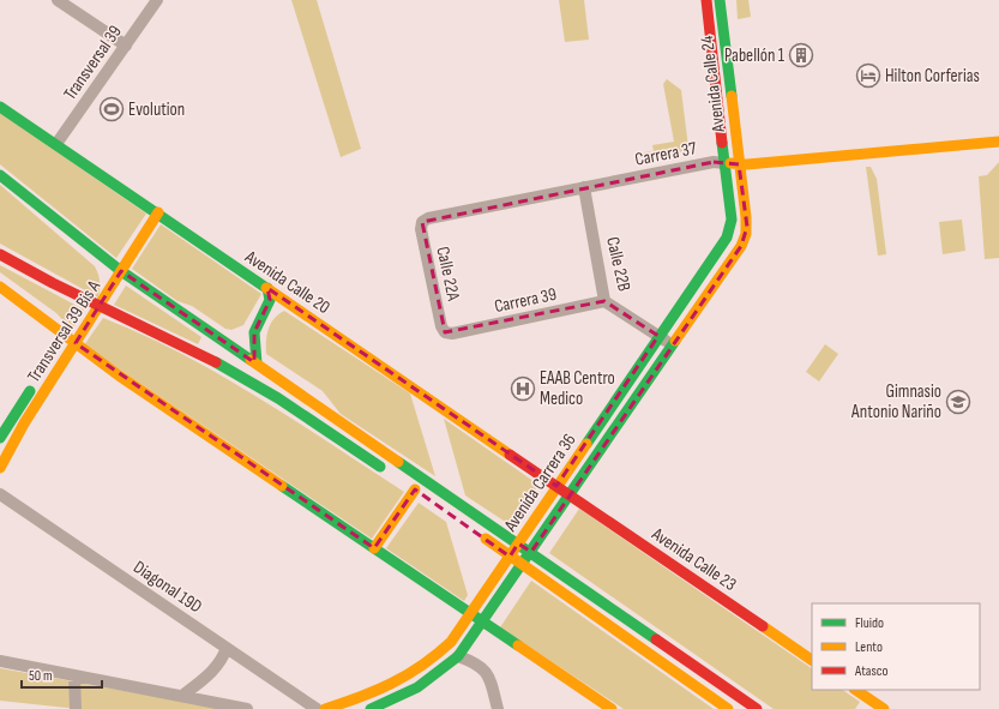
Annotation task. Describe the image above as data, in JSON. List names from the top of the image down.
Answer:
{
  "streets": {
    "main road": [
      "Avenida Calle 24",
      "Carrera 37",
      "Avenida Calle 20",
      "Transversal 39 Bis A",
      "Avenida Carrera 36",
      "Avenida Calle 23"
    ],
    "street": [
      "Transversal 39",
      "Calle 22B",
      "Calle 22A",
      "Carrera 39",
      "Diagonal 19D"
    ]
  },
  "crossings": [
    ["Transversal 39", "Avenida Calle 20"],
    ["Avenida Calle 24", "Carrera 37"],
    ["Avenida Calle 24", "Avenida Carrera 36"],
    ["Carrera 37", "Calle 22B"],
    ["Carrera 37", "Calle 22A"],
    ["Carrera 37", "Avenida Carrera 36"],
    ["Calle 22B", "Carrera 39"],
    ["Calle 22B", "Avenida Carrera 36"],
    ["Calle 22A", "Carrera 39"],
    ["Avenida Calle 20", "Transversal 39 Bis A"],
    ["Avenida Calle 20", "Avenida Carrera 36"],
    ["Avenida Calle 20", "Avenida Calle 23"],
    ["Avenida Carrera 36", "Avenida Calle 23"]
  ],
  "places": {
    "building": ["Pabellón 1"],
    "hotel": ["Hilton Corferias"],
    "sports": ["Evolution"],
    "hospital": ["EAAB Centro Medico"],
    "school or university": ["Gimnasio Antonio Nariño"]
  },
  "legend": ["Fluido", "Lento", "Atasco"],
  "scale_bar": "50 m"
}
